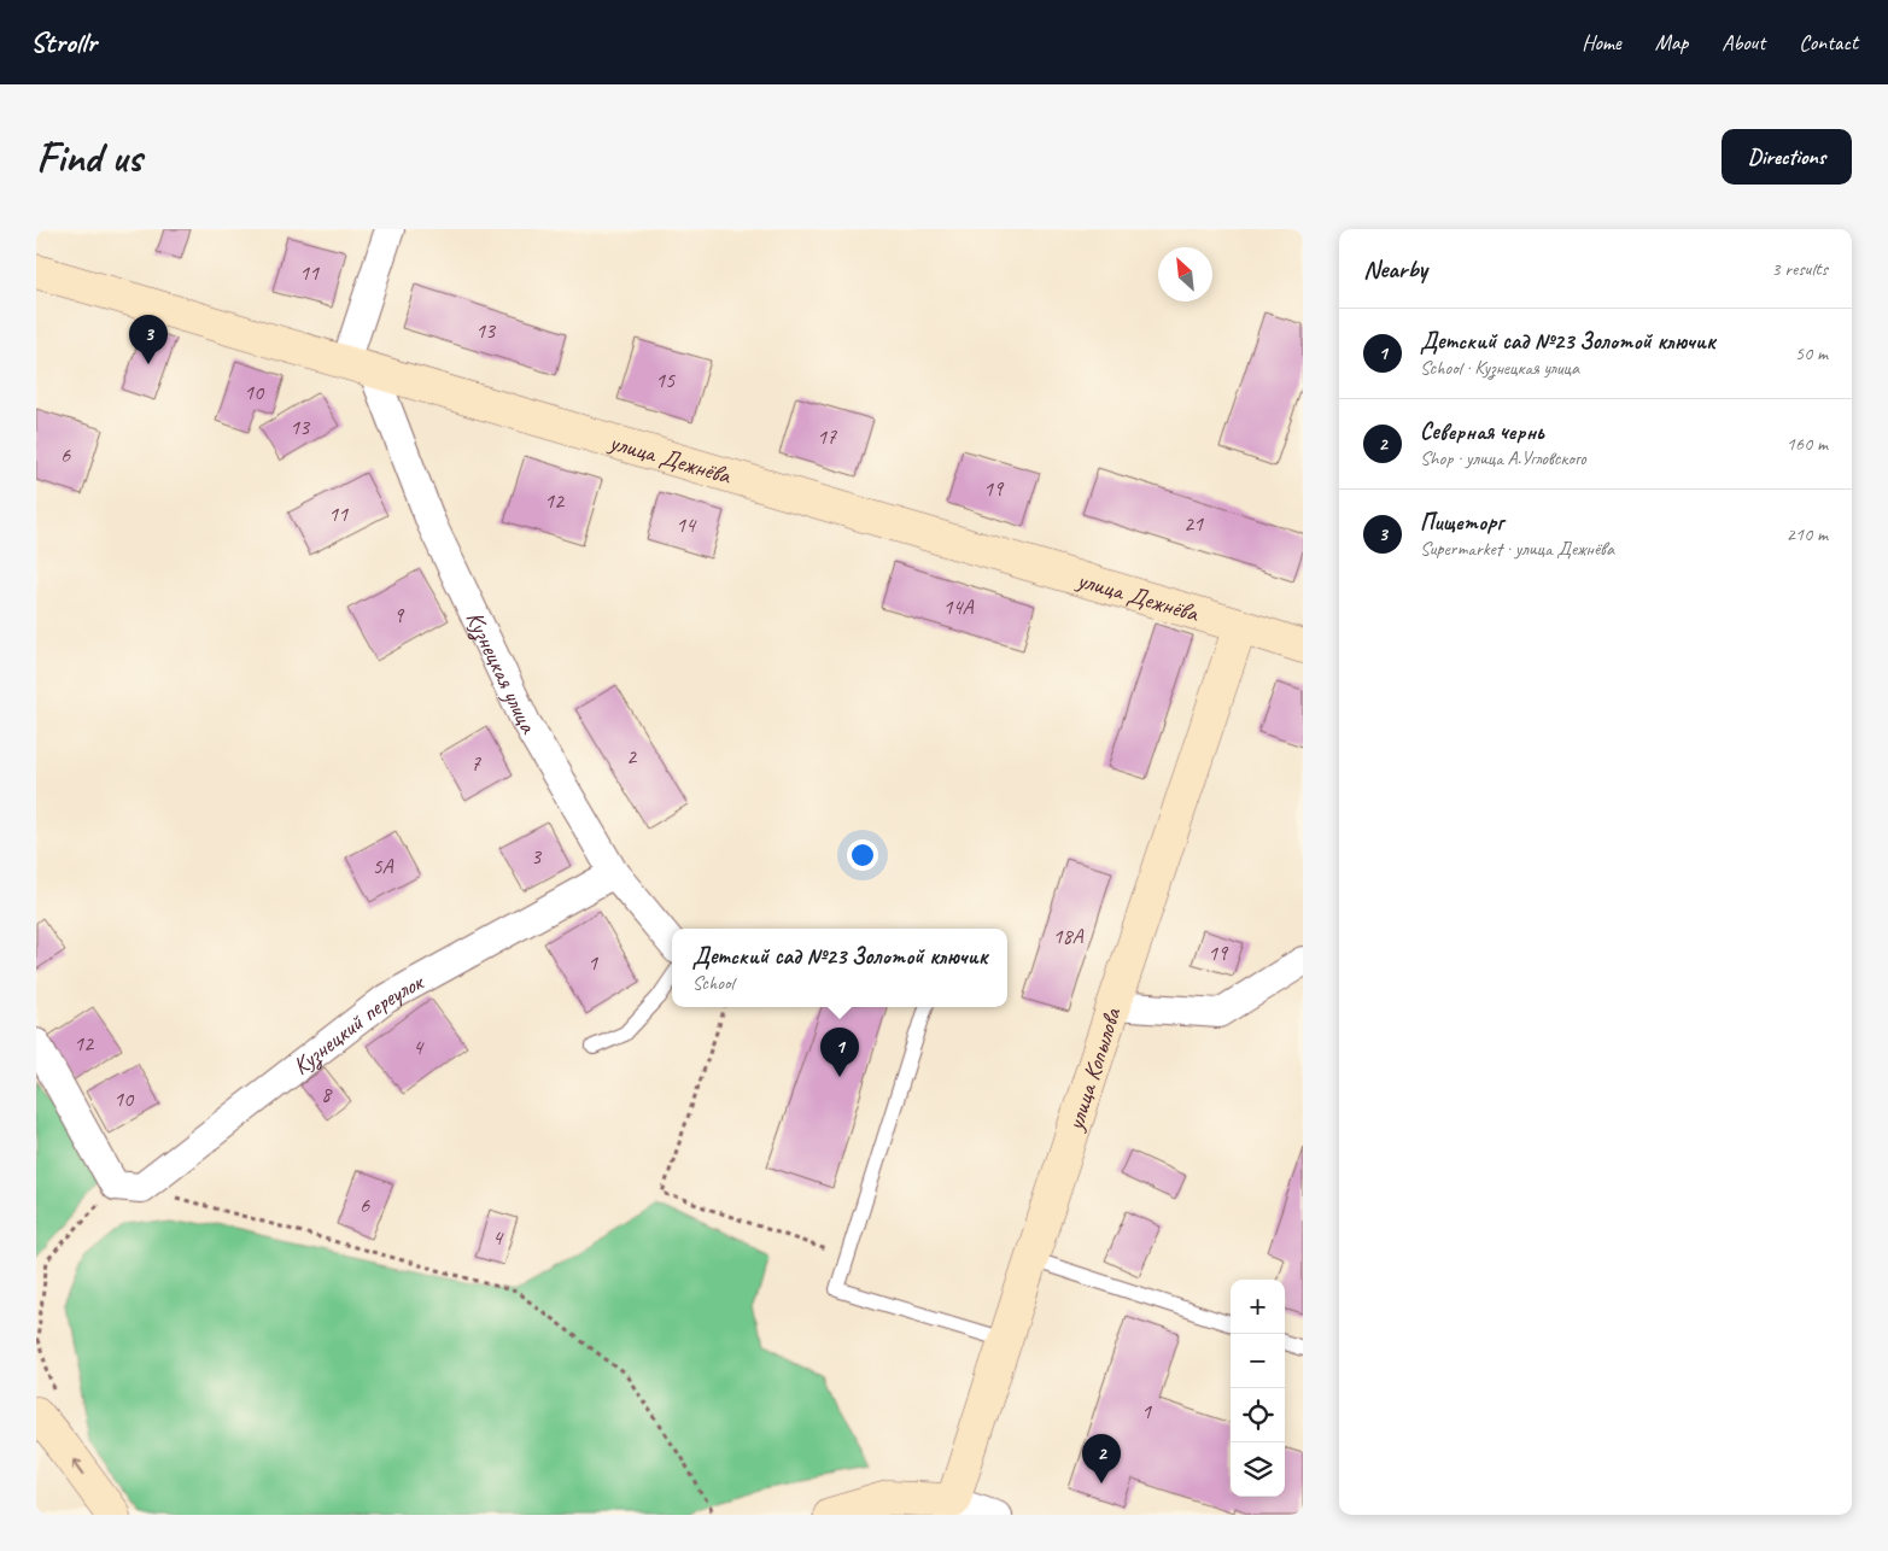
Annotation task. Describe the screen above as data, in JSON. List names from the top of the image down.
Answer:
{
  "streets": {
    "main road": ["улица Дежнёва", "улица Копылова"],
    "street": ["Кузнецкая улица", "Кузнецкий переулок"]
  },
  "crossings": [
    ["улица Дежнёва", "Кузнецкая улица"],
    ["улица Дежнёва", "улица Копылова"],
    ["Кузнецкая улица", "Кузнецкий переулок"]
  ],
  "house_numbers": [
    "11",
    "13",
    "15",
    "10",
    "13",
    "17",
    "6",
    "19",
    "12",
    "11",
    "21",
    "14",
    "14А",
    "9",
    "2",
    "7",
    "3",
    "5А",
    "18А",
    "19",
    "1",
    "12",
    "4",
    "8",
    "10",
    "6",
    "4",
    "1"
  ],
  "north": "top left",
  "page": {
    "header": "Strollr",
    "nav": [
      "Home",
      "Map",
      "About",
      "Contact"
    ],
    "buttons": "Directions",
    "title": "Find us",
    "heading": ["Nearby", "3 results"],
    "list": [
      {
        "mark": "1",
        "name": "Детский сад №23 Золотой ключик",
        "note": "School · Кузнецкая улица",
        "value": "50 m"
      },
      {
        "mark": "2",
        "name": "Северная чернь",
        "note": "Shop · улица А.Угловского",
        "value": "160 m"
      },
      {
        "mark": "3",
        "name": "Пищеторг",
        "note": "Supermarket · улица Дежнёва",
        "value": "210 m"
      }
    ],
    "pins": ["3", "1", "2"],
    "popup": ["Детский сад №23 Золотой ключик", "School"],
    "map_buttons": ["+", "−"]
  }
}
